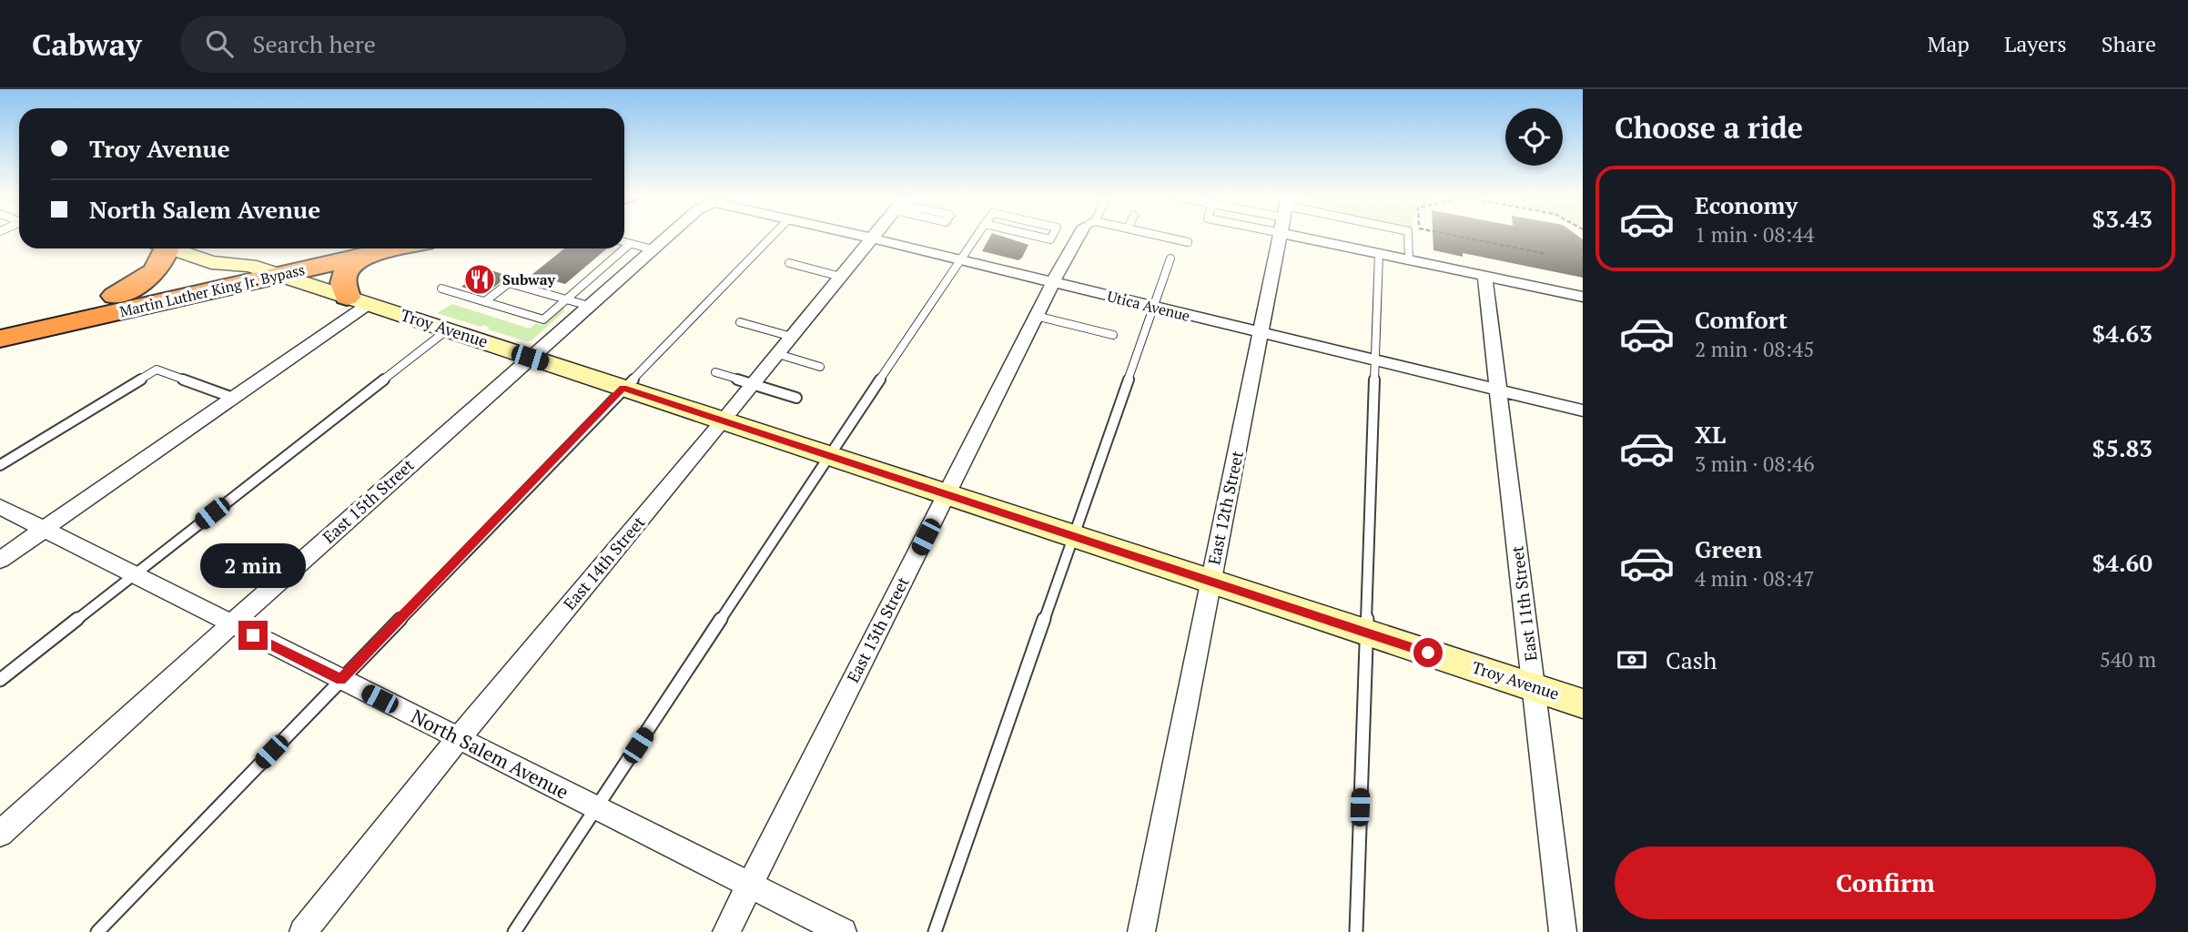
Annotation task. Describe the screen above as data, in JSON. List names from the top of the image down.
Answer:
{
  "streets": {
    "highway": ["Martin Luther King Jr. Bypass"],
    "street": [
      "Utica Avenue",
      "Troy Avenue",
      "East 15th Street",
      "East 12th Street",
      "East 14th Street",
      "East 11th Street",
      "East 13th Street",
      "North Salem Avenue"
    ]
  },
  "crossings": [
    ["Martin Luther King Jr. Bypass", "Troy Avenue"],
    ["Utica Avenue", "East 12th Street"],
    ["Utica Avenue", "East 14th Street"],
    ["Utica Avenue", "East 11th Street"],
    ["Utica Avenue", "East 13th Street"],
    ["Troy Avenue", "East 15th Street"],
    ["Troy Avenue", "East 12th Street"],
    ["Troy Avenue", "East 14th Street"],
    ["Troy Avenue", "East 11th Street"],
    ["Troy Avenue", "East 13th Street"],
    ["East 15th Street", "North Salem Avenue"],
    ["East 14th Street", "North Salem Avenue"],
    ["East 13th Street", "North Salem Avenue"]
  ],
  "places": {
    "restaurant": ["Subway"]
  },
  "page": {
    "header": "Cabway",
    "search": "Search here",
    "nav": ["Map", "Layers", "Share"],
    "heading": "Choose a ride",
    "banner": ["Troy Avenue", "North Salem Avenue"],
    "list": [
      {
        "name": "Economy",
        "note": "1 min · 08:44",
        "value": "$3.43"
      },
      {
        "name": "Comfort",
        "note": "2 min · 08:45",
        "value": "$4.63"
      },
      {
        "name": "XL",
        "note": "3 min · 08:46",
        "value": "$5.83"
      },
      {
        "name": "Green",
        "note": "4 min · 08:47",
        "value": "$4.60"
      }
    ],
    "bubble": "2 min",
    "pay": ["Cash", "540 m"],
    "buttons": "Confirm"
  }
}
